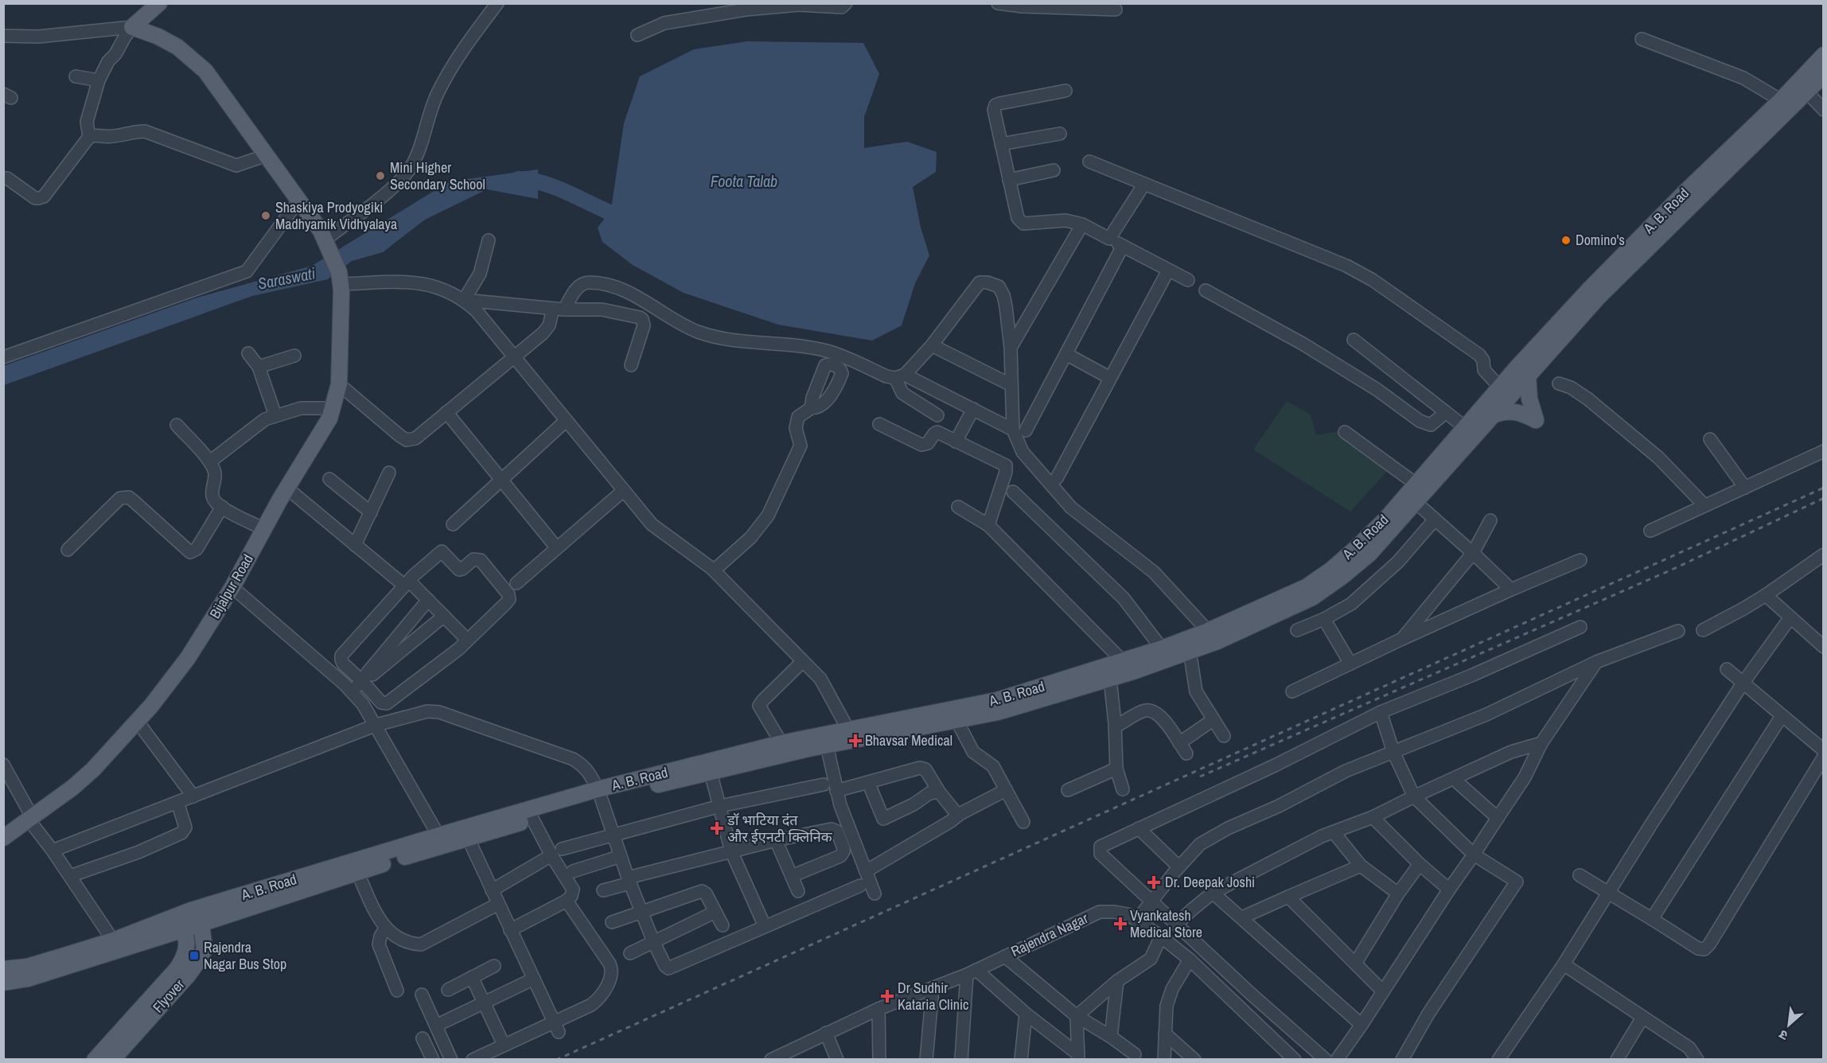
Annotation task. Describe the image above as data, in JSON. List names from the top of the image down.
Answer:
{
  "streets": {
    "main road": ["A. B. Road", "Bijalpur Road", "Flyover"],
    "street": ["Rajendra Nagar"]
  },
  "crossings": [
    ["A. B. Road", "Flyover"]
  ],
  "water": ["Foota Talab", "Saraswati"],
  "places": {
    "other": ["Mini Higher Secondary School", "Shaskiya Prodyogiki Madhyamik Vidhyalaya", "Domino's"],
    "health": [
      "Bhavsar Medical",
      "डॉ भाटिया दंत और ईएनटी क्लिनिक",
      "Dr. Deepak Joshi",
      "Vyankatesh Medical Store",
      "Dr Sudhir Kataria Clinic"
    ],
    "transit": ["Rajendra Nagar Bus Stop"]
  },
  "north": "bottom left"
}
